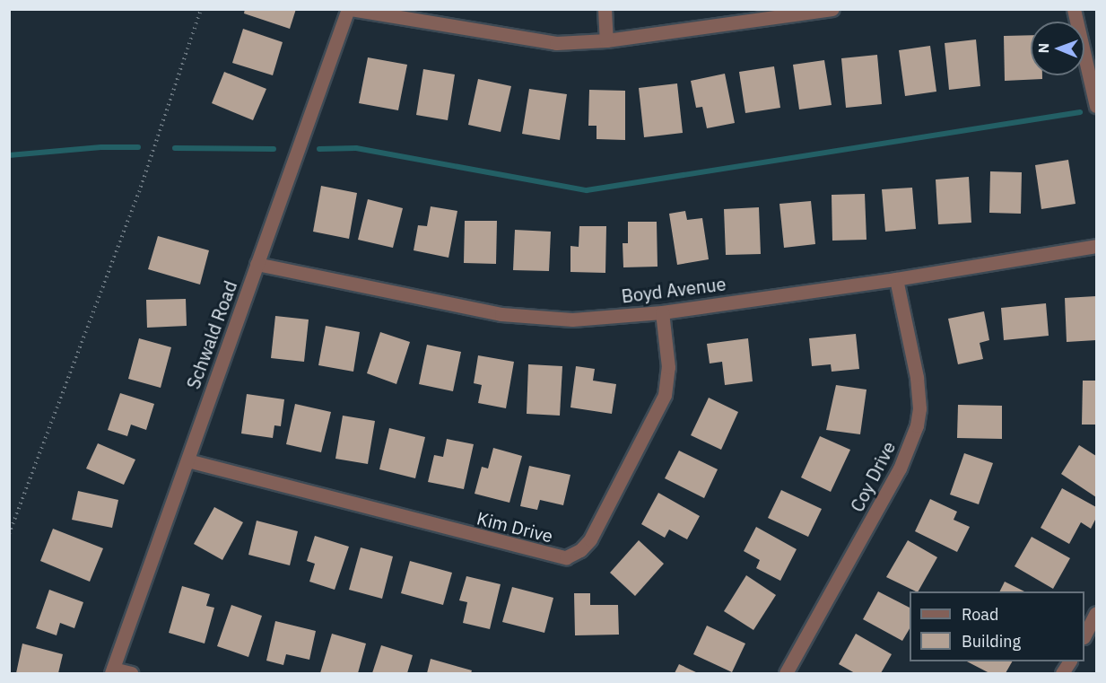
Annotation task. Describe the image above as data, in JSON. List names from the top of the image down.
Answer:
{
  "streets": {
    "street": [
      "Boyd Avenue",
      "Schwald Road",
      "Coy Drive",
      "Kim Drive"
    ]
  },
  "crossings": [
    ["Boyd Avenue", "Schwald Road"],
    ["Boyd Avenue", "Coy Drive"],
    ["Boyd Avenue", "Kim Drive"],
    ["Schwald Road", "Kim Drive"]
  ],
  "legend": ["Road", "Building"],
  "north": "left"
}
